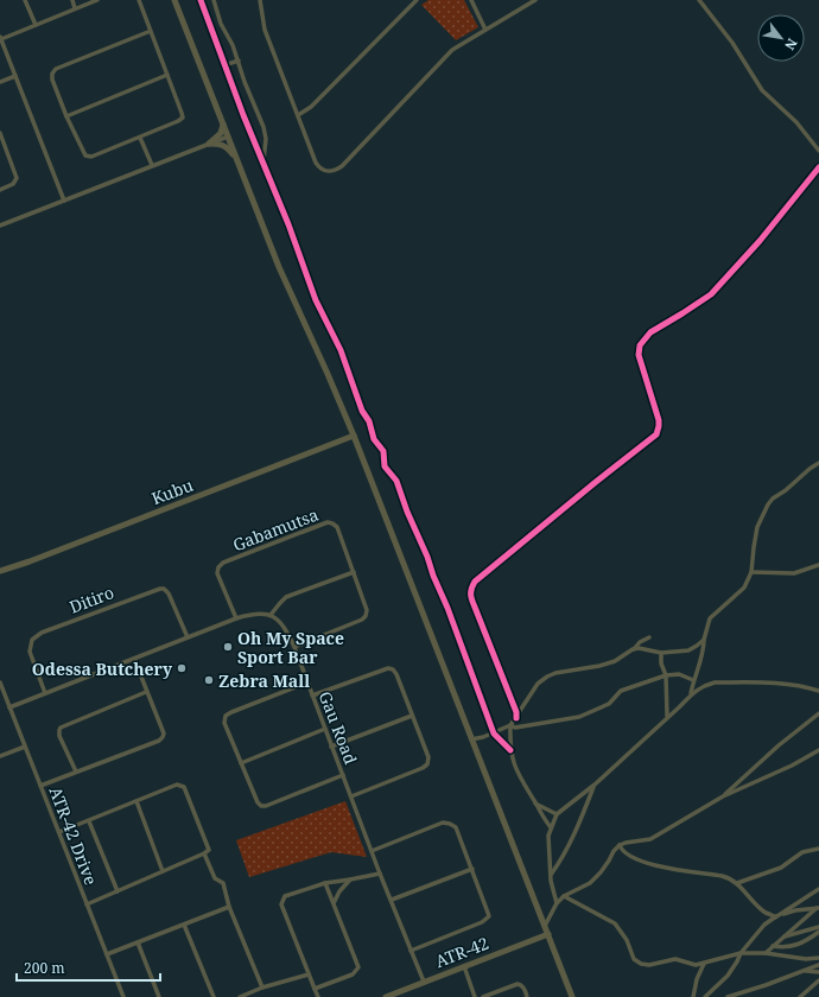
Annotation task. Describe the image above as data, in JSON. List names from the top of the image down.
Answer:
{
  "streets": {
    "main road": ["Kubu", "ATR-42"],
    "street": [
      "Gabamutsa",
      "Ditiro",
      "Gau Road",
      "ATR-42 Drive"
    ]
  },
  "crossings": [
    ["Gabamutsa", "Gau Road"],
    ["Gau Road", "ATR-42"]
  ],
  "places": ["Oh My Space Sport Bar", "Odessa Butchery", "Zebra Mall"],
  "scale_bar": "200 m",
  "north": "bottom right"
}
